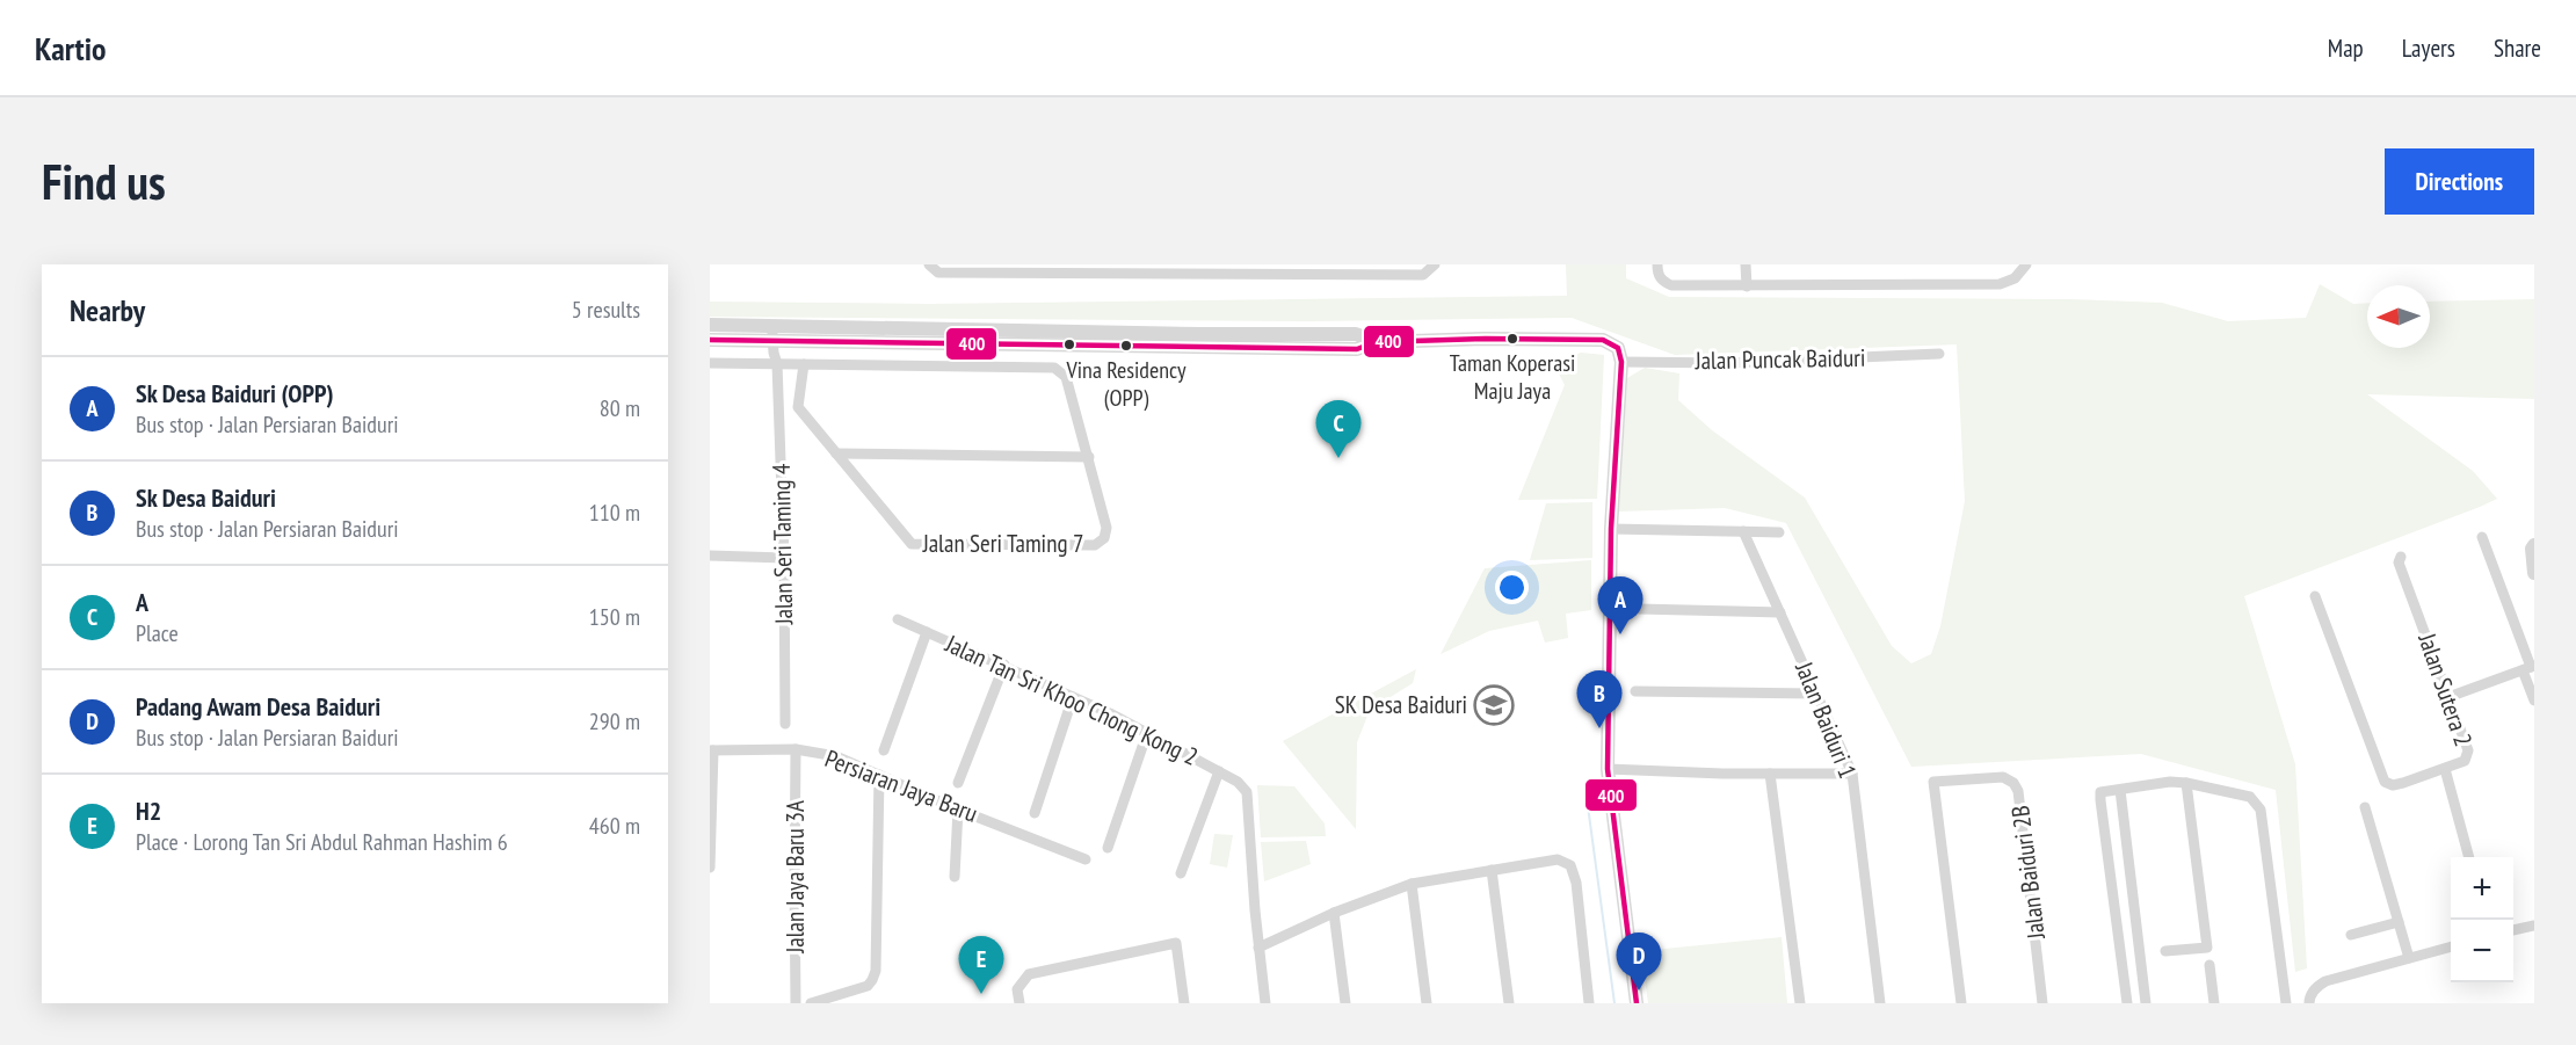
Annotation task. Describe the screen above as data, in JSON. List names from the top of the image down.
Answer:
{
  "streets": {
    "street": [
      "Jalan Puncak Baiduri",
      "Jalan Seri Taming 4",
      "Jalan Seri Taming 7",
      "Jalan Sutera 2",
      "Jalan Tan Sri Khoo Chong Kong 2",
      "Jalan Baiduri 1",
      "Persiaran Jaya Baru",
      "Jalan Baiduri 2B",
      "Jalan Jaya Baru 3A"
    ]
  },
  "crossings": [
    ["Persiaran Jaya Baru", "Jalan Jaya Baru 3A"]
  ],
  "places": {
    "other": ["Taman Koperasi Maju Jaya", "Vina Residency (OPP)"],
    "school or university": ["SK Desa Baiduri"]
  },
  "lines": ["transit line 400"],
  "north": "left",
  "page": {
    "header": "Kartio",
    "nav": ["Map", "Layers", "Share"],
    "buttons": "Directions",
    "title": "Find us",
    "heading": ["Nearby", "5 results"],
    "list": [
      {
        "mark": "A",
        "name": "Sk Desa Baiduri (OPP)",
        "note": "Bus stop · Jalan Persiaran Baiduri",
        "value": "80 m"
      },
      {
        "mark": "B",
        "name": "Sk Desa Baiduri",
        "note": "Bus stop · Jalan Persiaran Baiduri",
        "value": "110 m"
      },
      {
        "mark": "C",
        "name": "A",
        "note": "Place",
        "value": "150 m"
      },
      {
        "mark": "D",
        "name": "Padang Awam Desa Baiduri",
        "note": "Bus stop · Jalan Persiaran Baiduri",
        "value": "290 m"
      },
      {
        "mark": "E",
        "name": "H2",
        "note": "Place · Lorong Tan Sri Abdul Rahman Hashim 6",
        "value": "460 m"
      }
    ],
    "pins": [
      "C",
      "A",
      "B",
      "D",
      "E"
    ],
    "map_buttons": ["+", "−"]
  }
}
